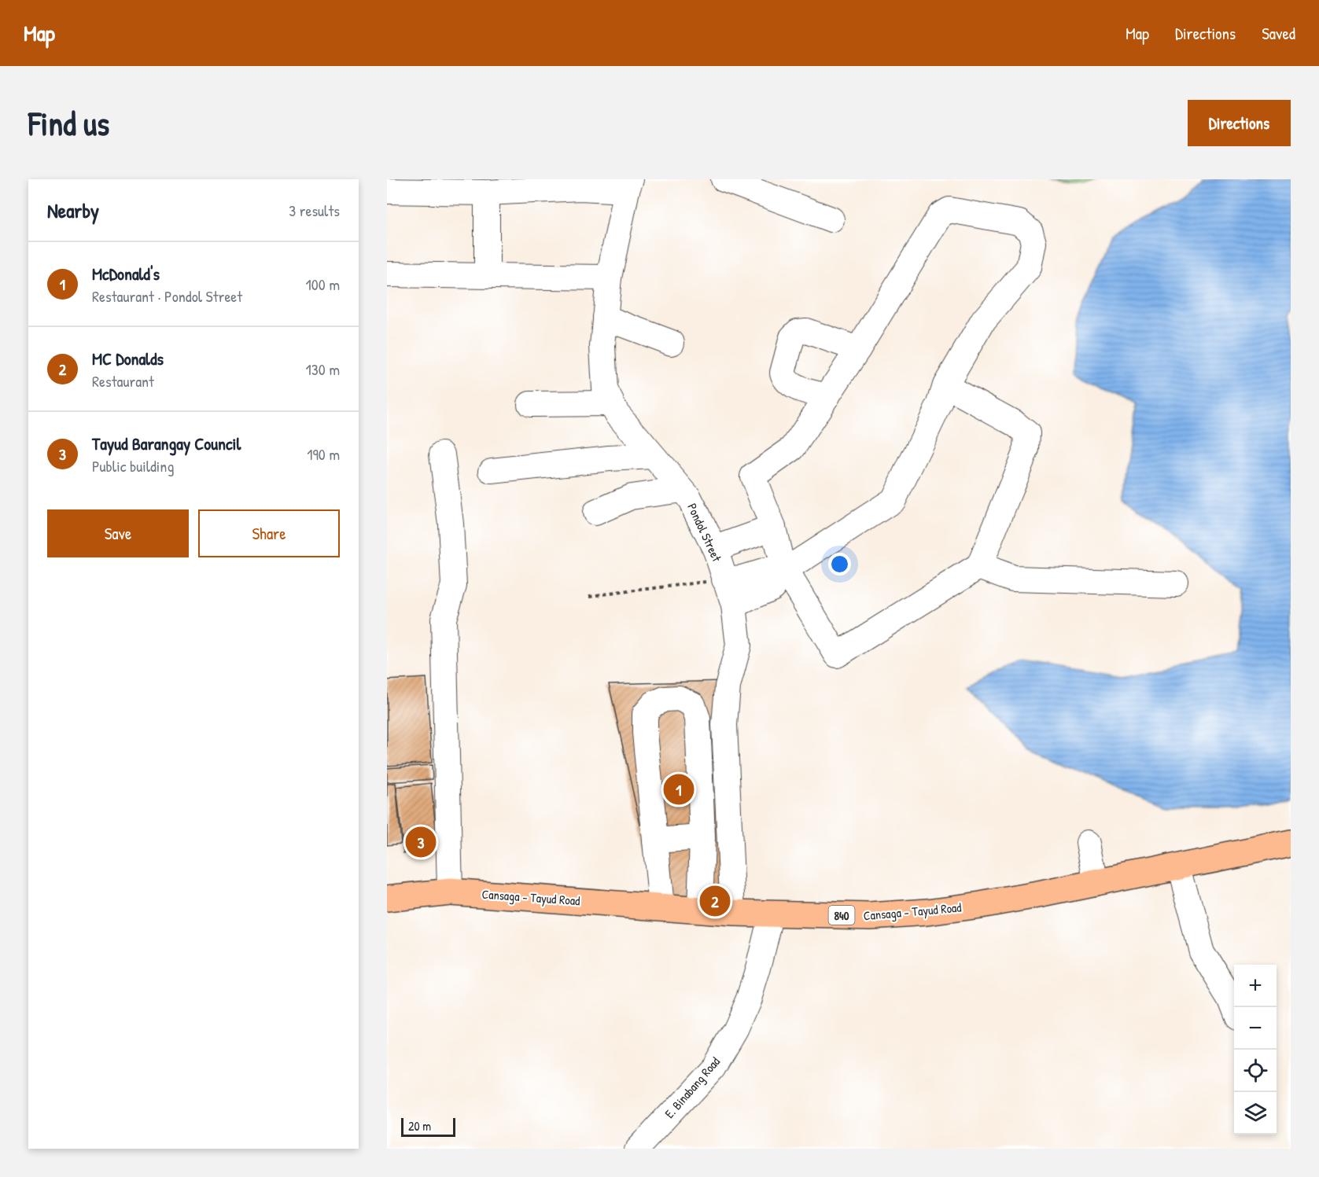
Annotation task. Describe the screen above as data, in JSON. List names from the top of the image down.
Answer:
{
  "streets": {
    "highway": ["Cansaga - Tayud Road", "840"],
    "street": ["Pondol Street", "E. Binabang Road"]
  },
  "crossings": [
    ["Pondol Street", "Cansaga - Tayud Road"],
    ["Cansaga - Tayud Road", "E. Binabang Road"]
  ],
  "scale_bar": "20 m",
  "page": {
    "header": "Map",
    "nav": ["Map", "Directions", "Saved"],
    "buttons": [
      "Directions",
      ["Save", "Share"]
    ],
    "title": "Find us",
    "heading": ["Nearby", "3 results"],
    "list": [
      {
        "mark": "1",
        "name": "McDonald's",
        "note": "Restaurant · Pondol Street",
        "value": "100 m"
      },
      {
        "mark": "2",
        "name": "MC Donalds",
        "note": "Restaurant",
        "value": "130 m"
      },
      {
        "mark": "3",
        "name": "Tayud Barangay Council",
        "note": "Public building",
        "value": "190 m"
      }
    ],
    "pins": ["1", "3", "2"],
    "map_buttons": ["+", "−"],
    "scale": "20 m"
  }
}
